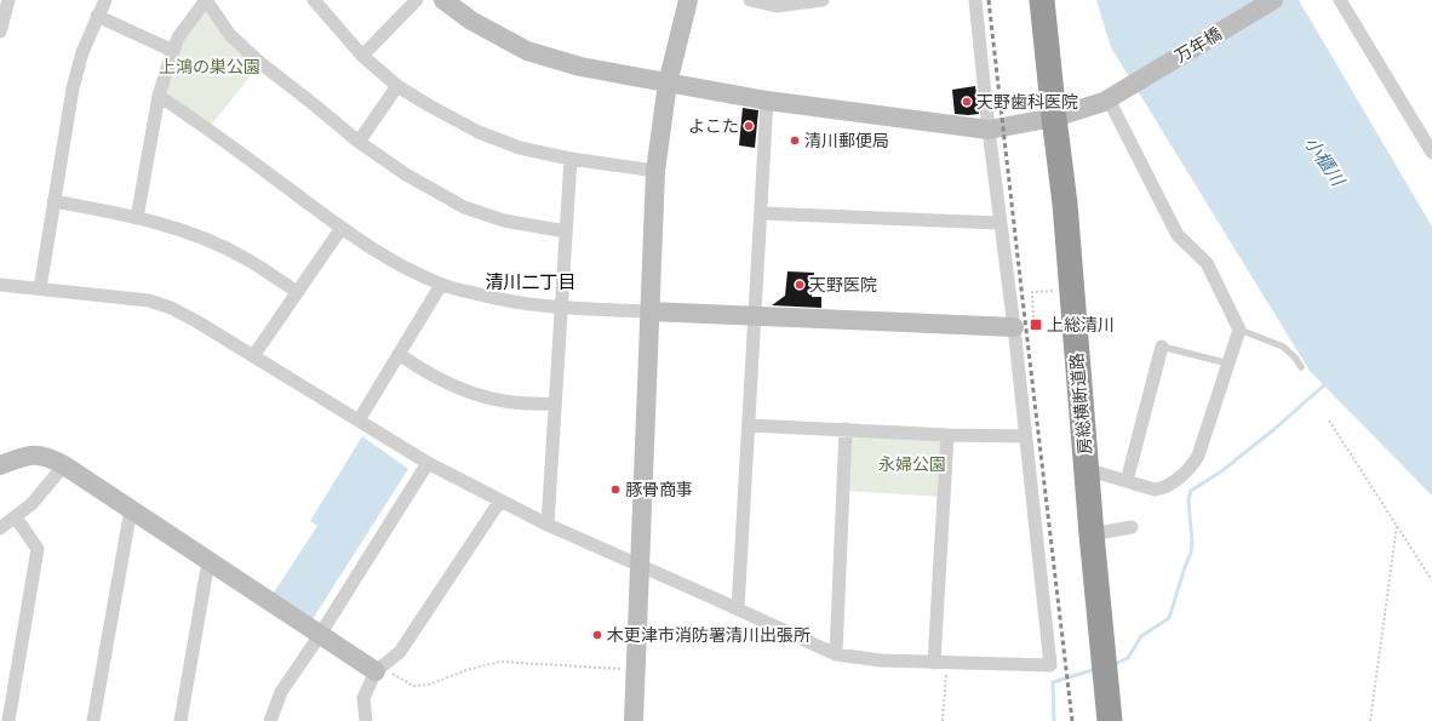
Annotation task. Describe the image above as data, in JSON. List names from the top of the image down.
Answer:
{
  "streets": {
    "highway": ["房総横断道路"],
    "street": ["万年橋"]
  },
  "crossings": [
    ["万年橋", "房総横断道路"]
  ],
  "districts": ["清川二丁目"],
  "water": ["小櫃川"],
  "parks": ["上鴻の巣公園", "永婦公園"],
  "places": {
    "other": [
      "天野歯科医院",
      "よこた",
      "清川郵便局",
      "天野医院",
      "豚骨商事",
      "木更津市消防署清川出張所"
    ],
    "transit": ["上総清川"]
  }
}
